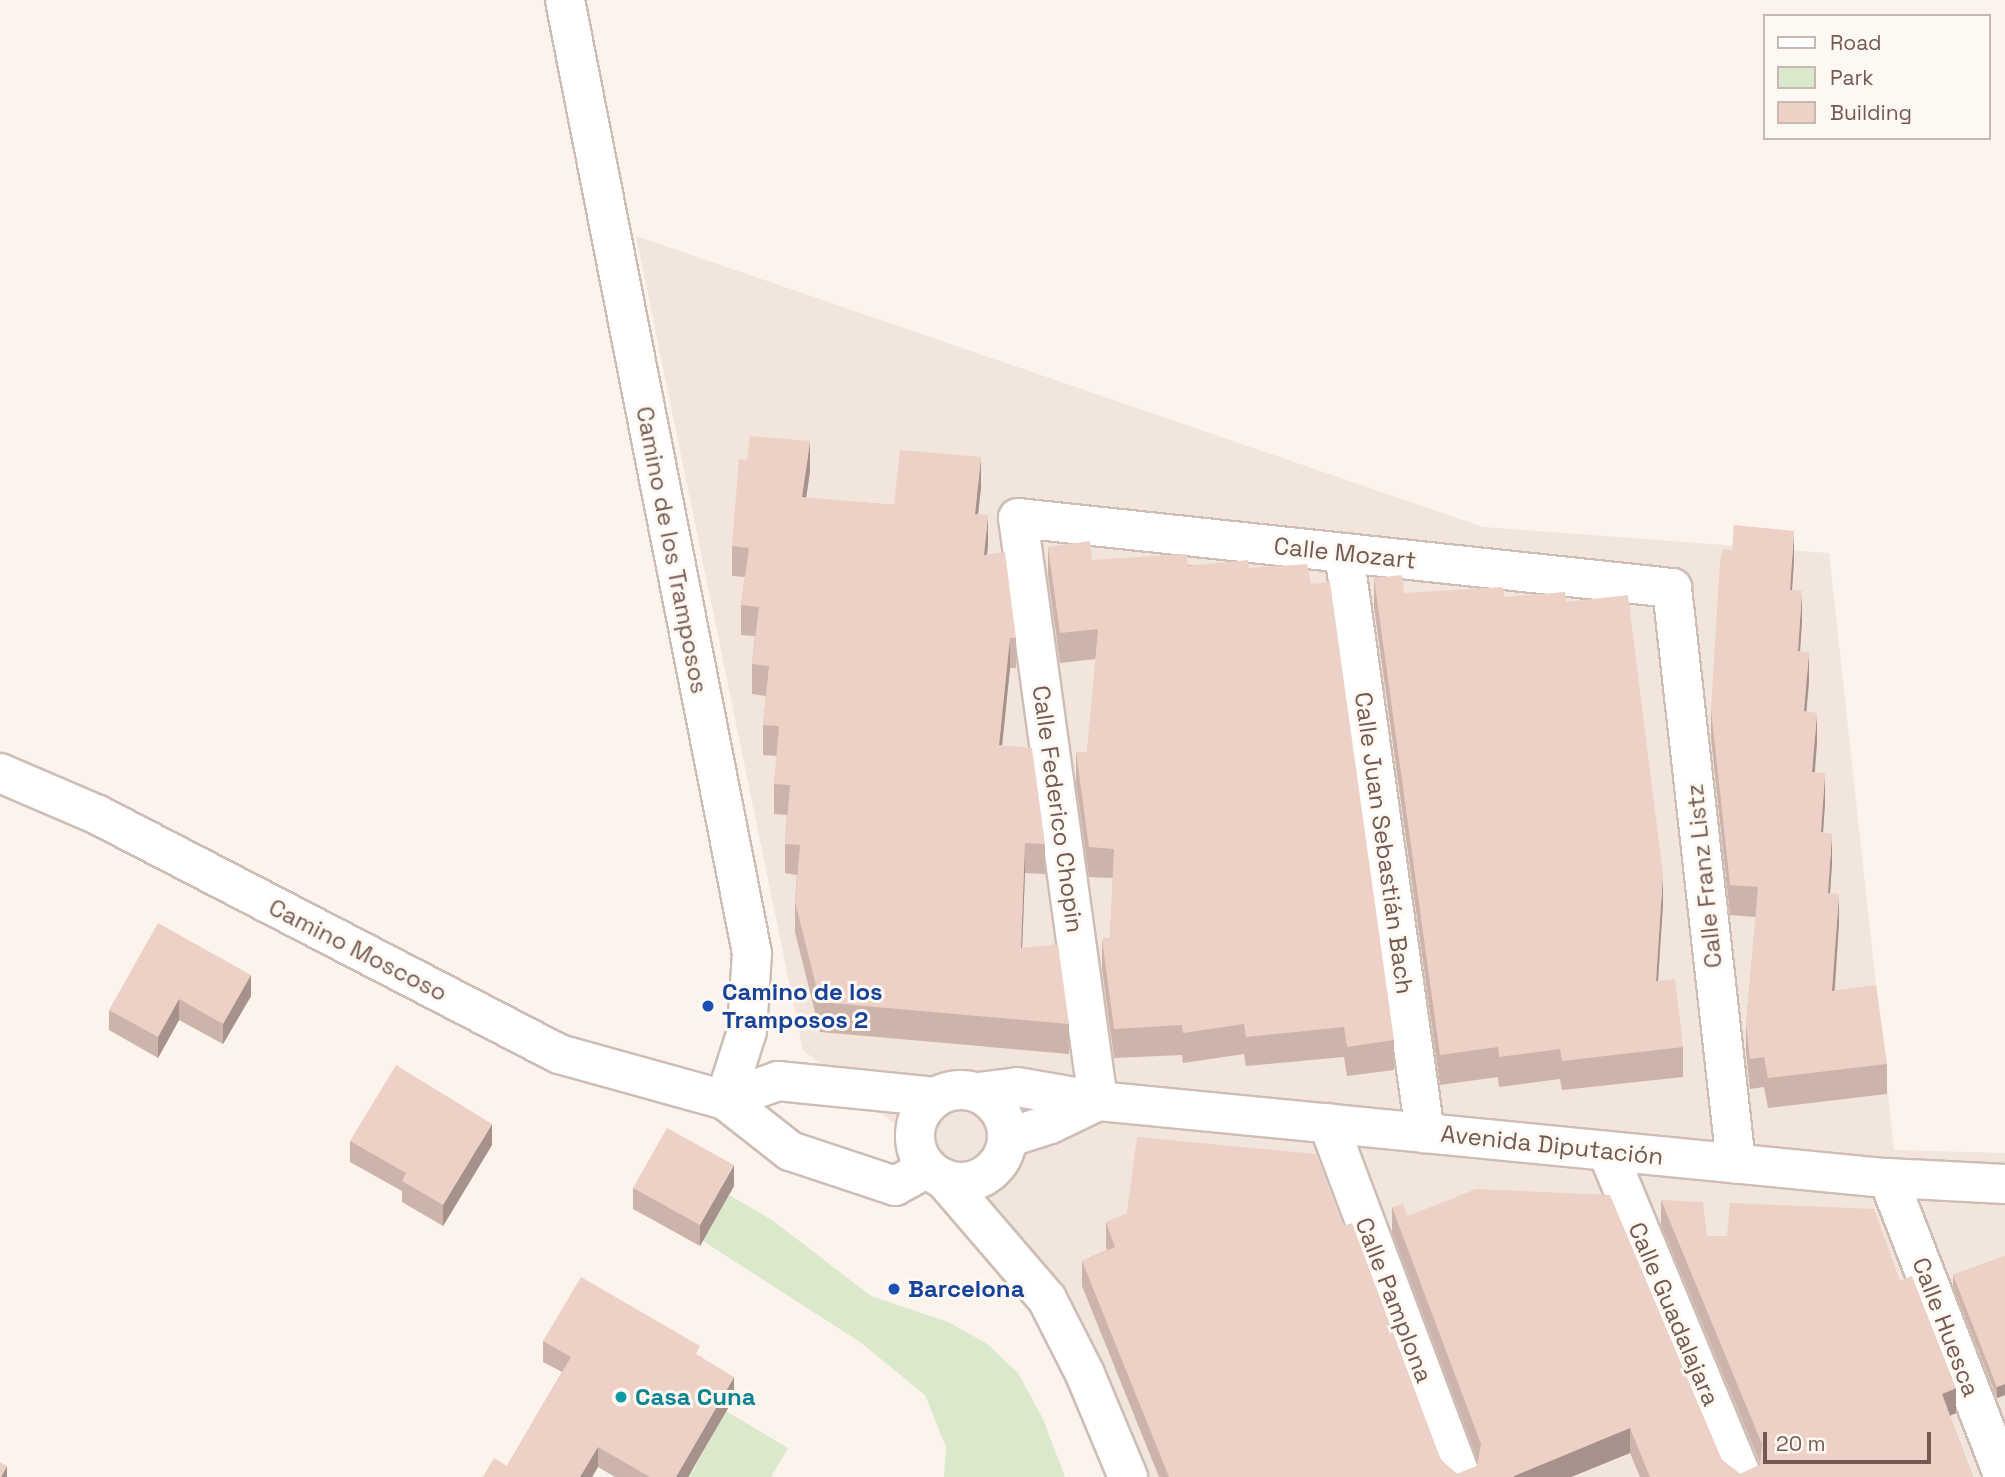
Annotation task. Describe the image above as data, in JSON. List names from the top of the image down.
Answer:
{
  "streets": {
    "street": [
      "Camino de los Tramposos",
      "Calle Mozart",
      "Calle Federico Chopin",
      "Calle Juan Sebastián Bach",
      "Calle Franz Listz",
      "Camino Moscoso",
      "Avenida Diputación",
      "Calle Pamplona",
      "Calle Guadalajara",
      "Calle Huesca"
    ]
  },
  "crossings": [
    ["Camino de los Tramposos", "Camino Moscoso"],
    ["Calle Mozart", "Calle Federico Chopin"],
    ["Calle Mozart", "Calle Juan Sebastián Bach"],
    ["Calle Mozart", "Calle Franz Listz"],
    ["Calle Federico Chopin", "Avenida Diputación"],
    ["Calle Juan Sebastián Bach", "Avenida Diputación"],
    ["Calle Franz Listz", "Avenida Diputación"],
    ["Camino Moscoso", "Avenida Diputación"],
    ["Avenida Diputación", "Calle Pamplona"],
    ["Avenida Diputación", "Calle Guadalajara"],
    ["Avenida Diputación", "Calle Huesca"]
  ],
  "places": ["Camino de los Tramposos 2", "Barcelona", "Casa Cuna"],
  "legend": ["Road", "Park", "Building"],
  "scale_bar": "20 m"
}
